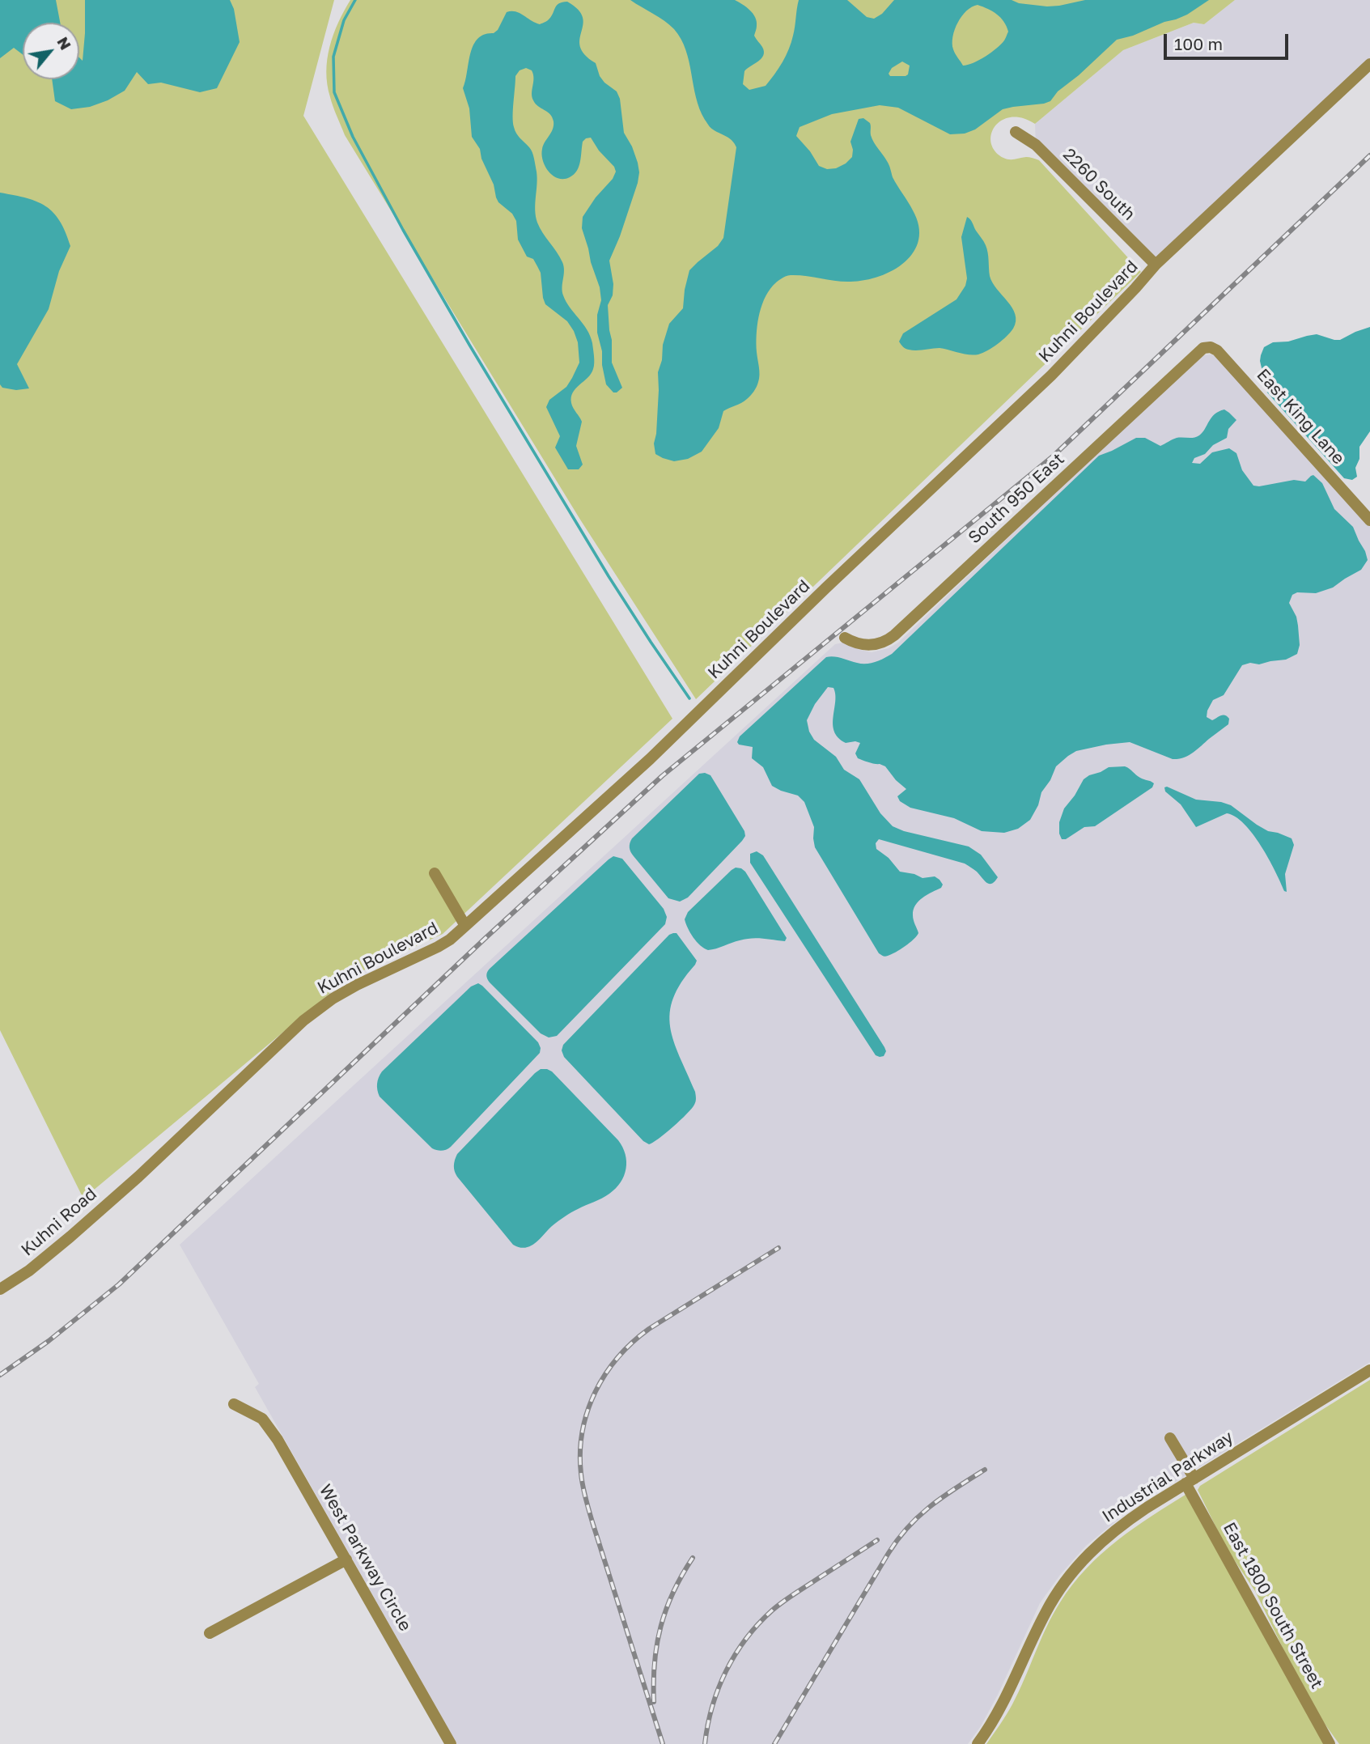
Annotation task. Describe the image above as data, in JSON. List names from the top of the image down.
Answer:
{
  "streets": {
    "street": [
      "2260 South",
      "Kuhni Boulevard",
      "East King Lane",
      "South 950 East",
      "Kuhni Road",
      "Industrial Parkway",
      "West Parkway Circle",
      "East 1800 South Street"
    ]
  },
  "crossings": [
    ["2260 South", "Kuhni Boulevard"],
    ["Kuhni Boulevard", "Kuhni Road"],
    ["East King Lane", "South 950 East"],
    ["Industrial Parkway", "East 1800 South Street"]
  ],
  "scale_bar": "100 m",
  "north": "top right"
}
